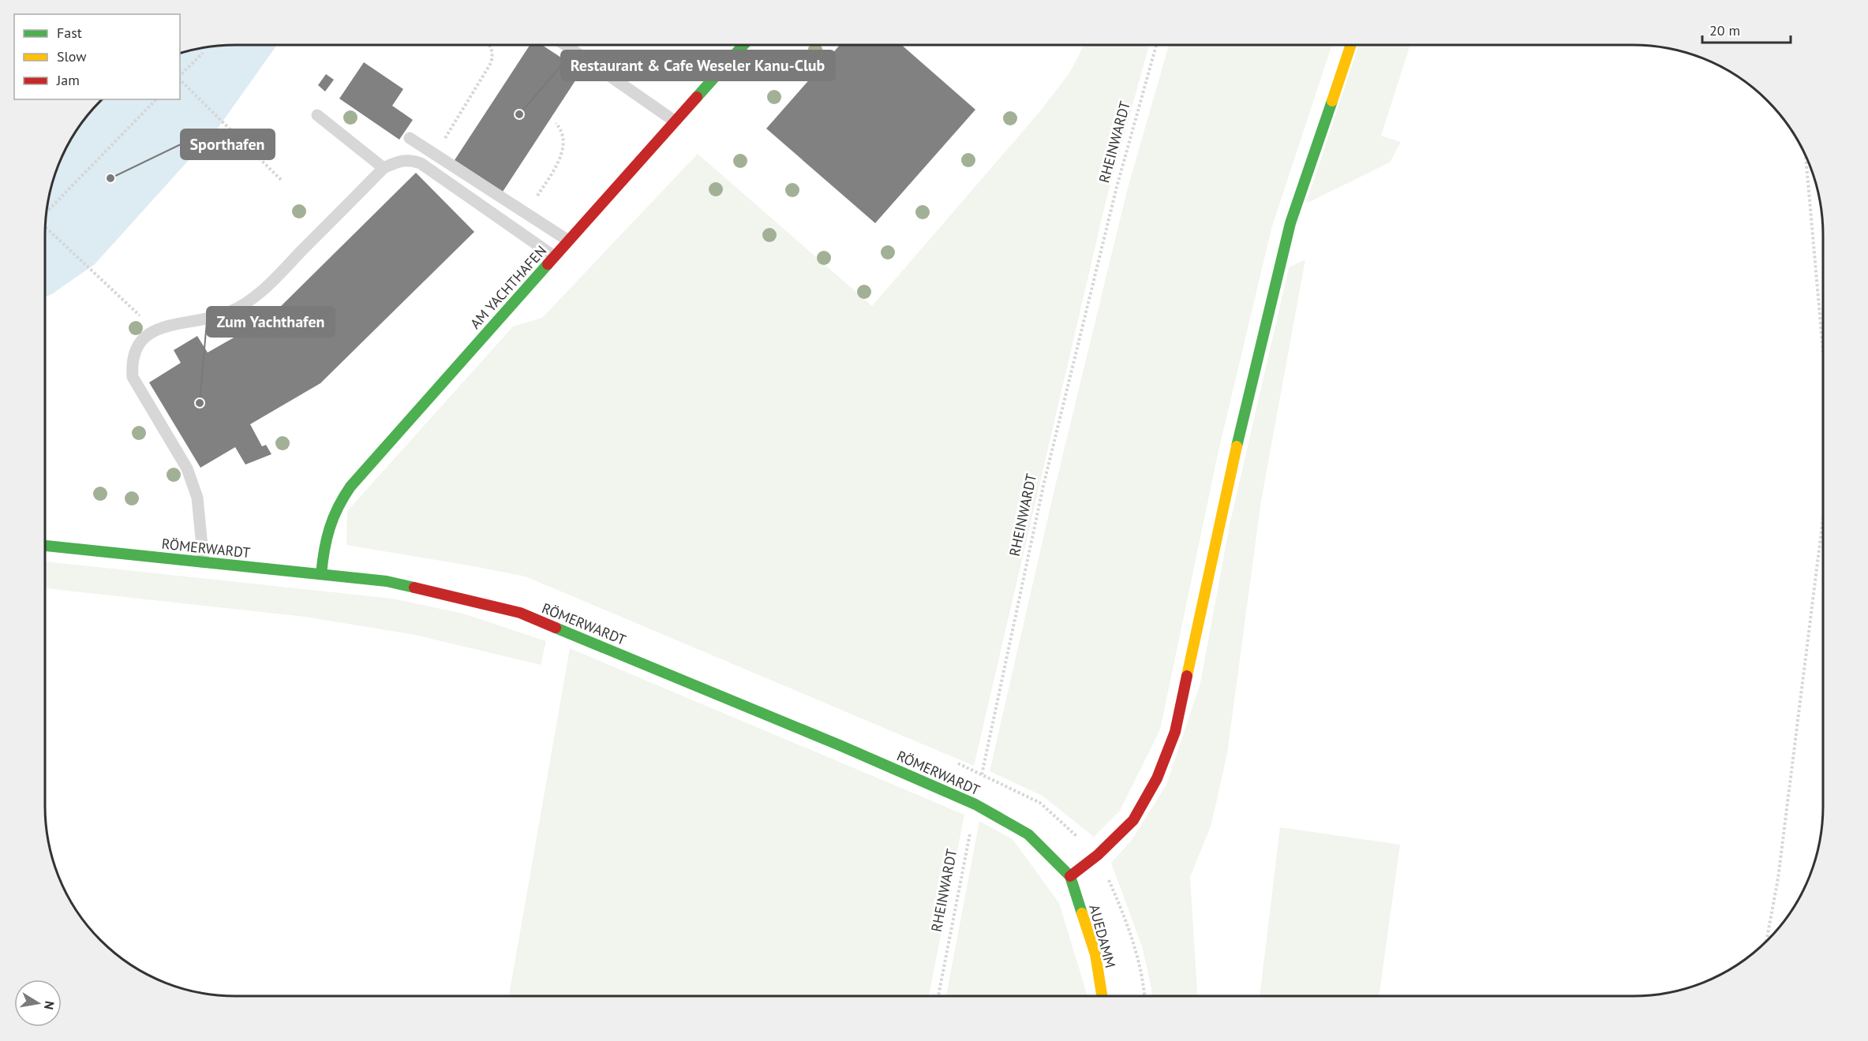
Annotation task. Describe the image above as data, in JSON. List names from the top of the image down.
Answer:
{
  "streets": {
    "street": ["AM YACHTHAFEN", "RÖMERWARDT", "AUEDAMM"],
    "path": ["RHEINWARDT"]
  },
  "crossings": [
    ["RHEINWARDT", "RÖMERWARDT"],
    ["AM YACHTHAFEN", "RÖMERWARDT"],
    ["RÖMERWARDT", "AUEDAMM"]
  ],
  "places": ["Restaurant & Cafe Weseler Kanu-Club", "Sporthafen", "Zum Yachthafen"],
  "legend": ["Fast", "Slow", "Jam"],
  "scale_bar": "20 m",
  "north": "right"
}
